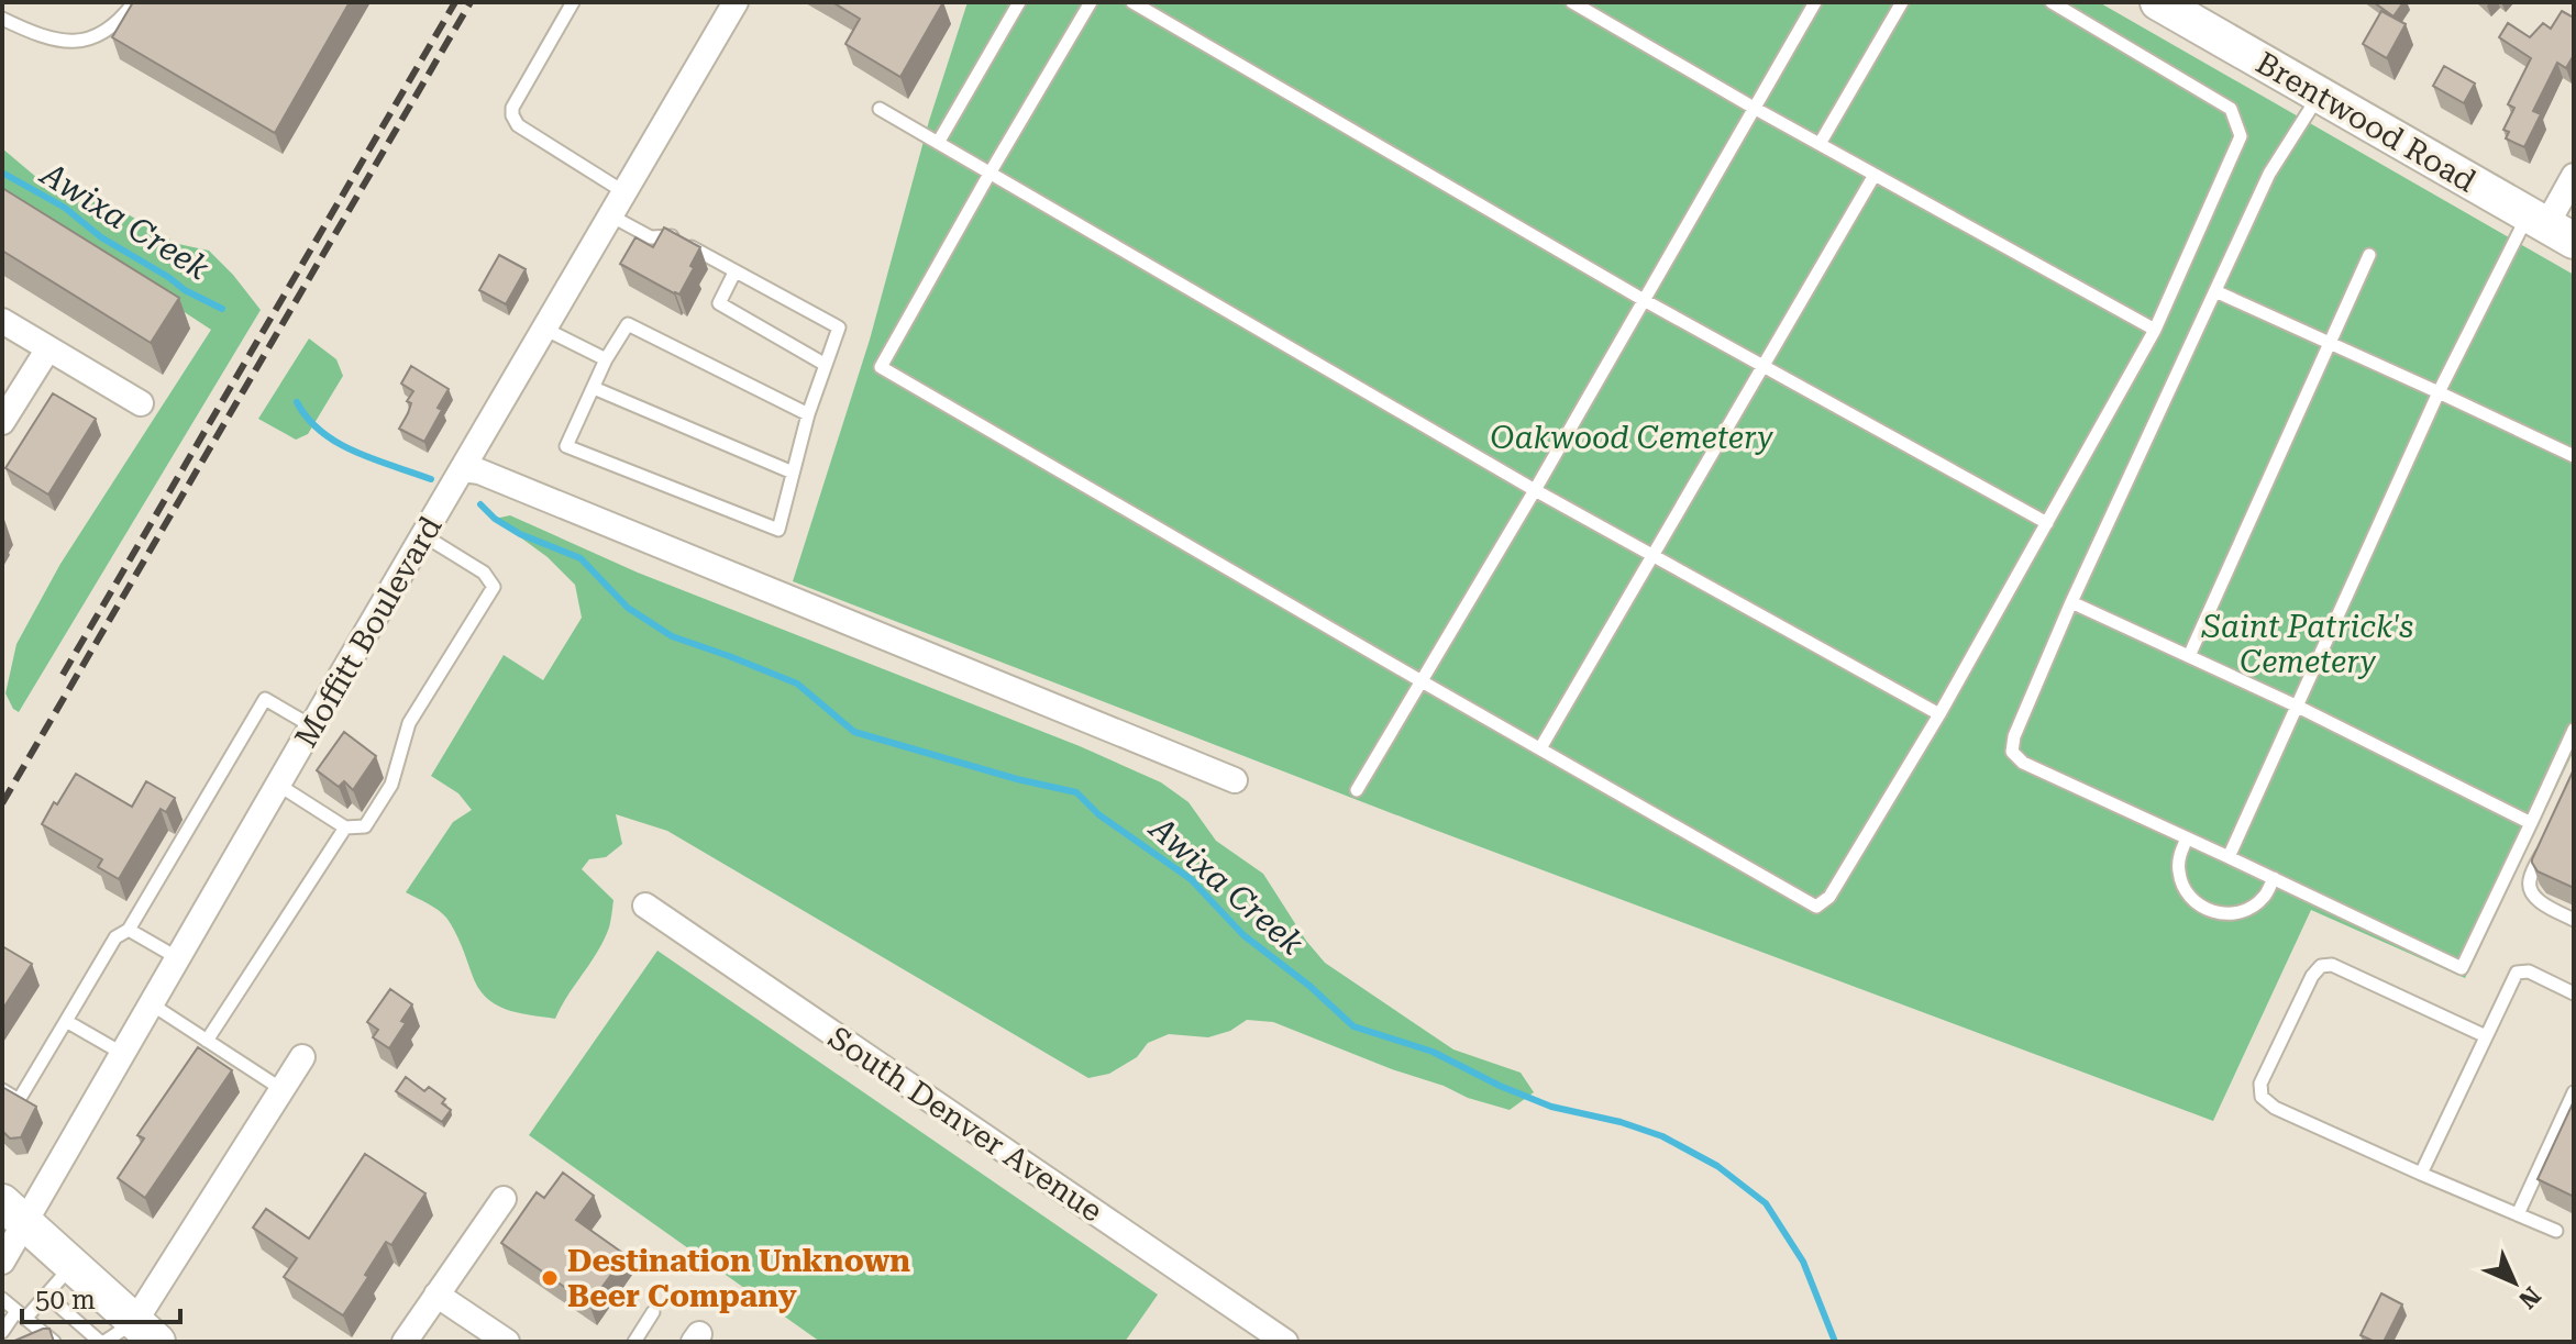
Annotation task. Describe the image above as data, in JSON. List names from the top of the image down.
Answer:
{
  "streets": {
    "street": ["Brentwood Road", "Moffitt Boulevard", "South Denver Avenue"]
  },
  "water": ["Awixa Creek"],
  "parks": ["Oakwood Cemetery", "Saint Patrick's Cemetery"],
  "places": ["Destination Unknown Beer Company"],
  "scale_bar": "50 m",
  "north": "bottom right"
}
